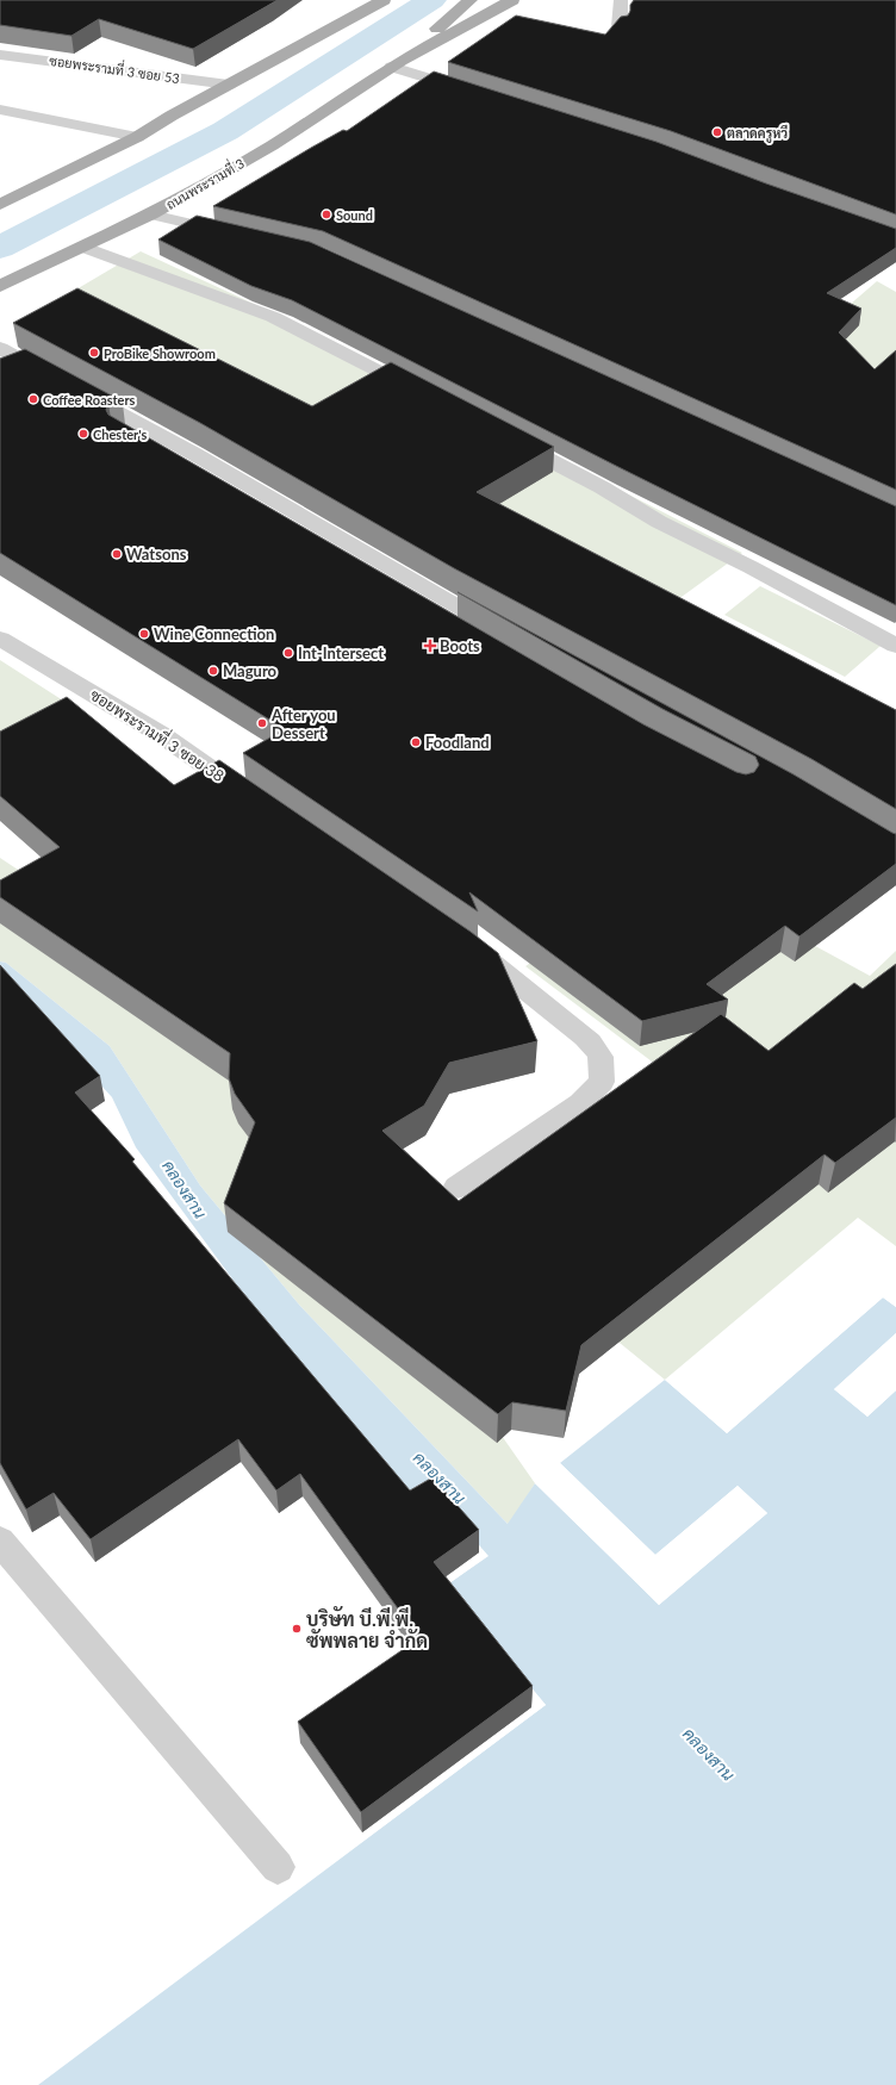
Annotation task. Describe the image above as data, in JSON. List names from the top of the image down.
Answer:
{
  "streets": {
    "main road": ["ถนนพระรามที่ 3"],
    "street": ["ซอยพระรามที่ 3 ซอย 53", "ซอยพระรามที่ 3 ซอย 38"]
  },
  "water": ["คลองสาน"],
  "places": {
    "other": [
      "ตลาดครูหวี",
      "Sound",
      "ProBike Showroom",
      "Coffee Roasters",
      "Chester's",
      "Watsons",
      "Wine Connection",
      "Int-Intersect",
      "Maguro",
      "After you Dessert",
      "Foodland",
      "บริษัท บี.พี.พี. ซัพพลาย จำกัด"
    ],
    "health": ["Boots"]
  }
}
